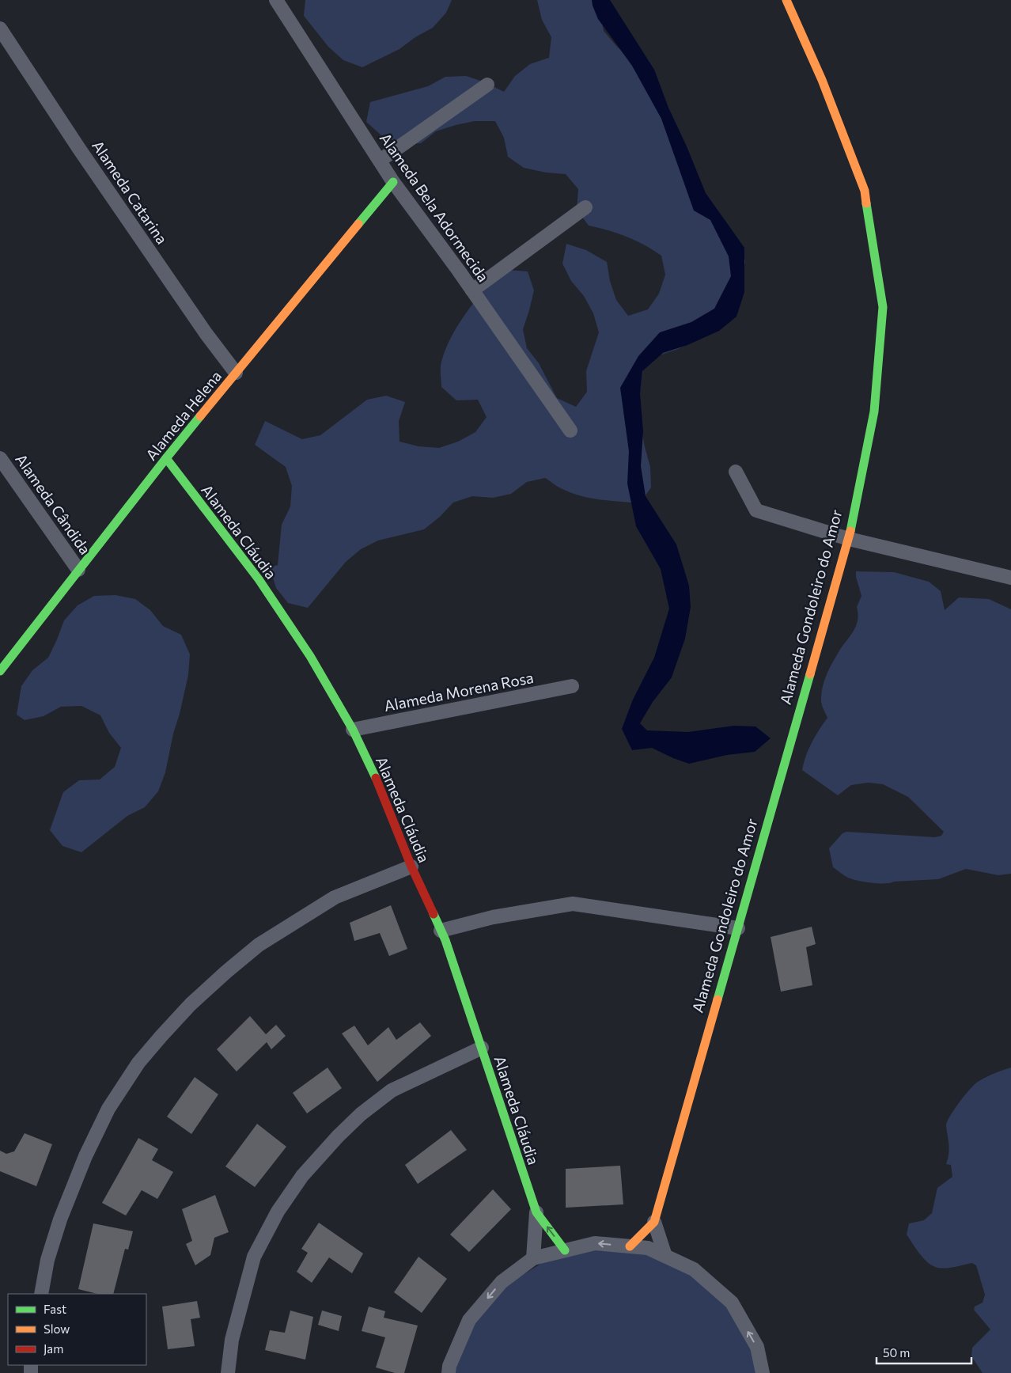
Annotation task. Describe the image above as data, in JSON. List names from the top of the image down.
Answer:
{
  "streets": {
    "street": [
      "Alameda Catarina",
      "Alameda Bela Adormecida",
      "Alameda Helena",
      "Alameda Cândida",
      "Alameda Cláudia",
      "Alameda Gondoleiro do Amor",
      "Alameda Morena Rosa"
    ]
  },
  "crossings": [
    ["Alameda Catarina", "Alameda Helena"],
    ["Alameda Bela Adormecida", "Alameda Helena"],
    ["Alameda Helena", "Alameda Cândida"],
    ["Alameda Helena", "Alameda Cláudia"],
    ["Alameda Cláudia", "Alameda Morena Rosa"]
  ],
  "legend": ["Fast", "Slow", "Jam"],
  "scale_bar": "50 m"
}
